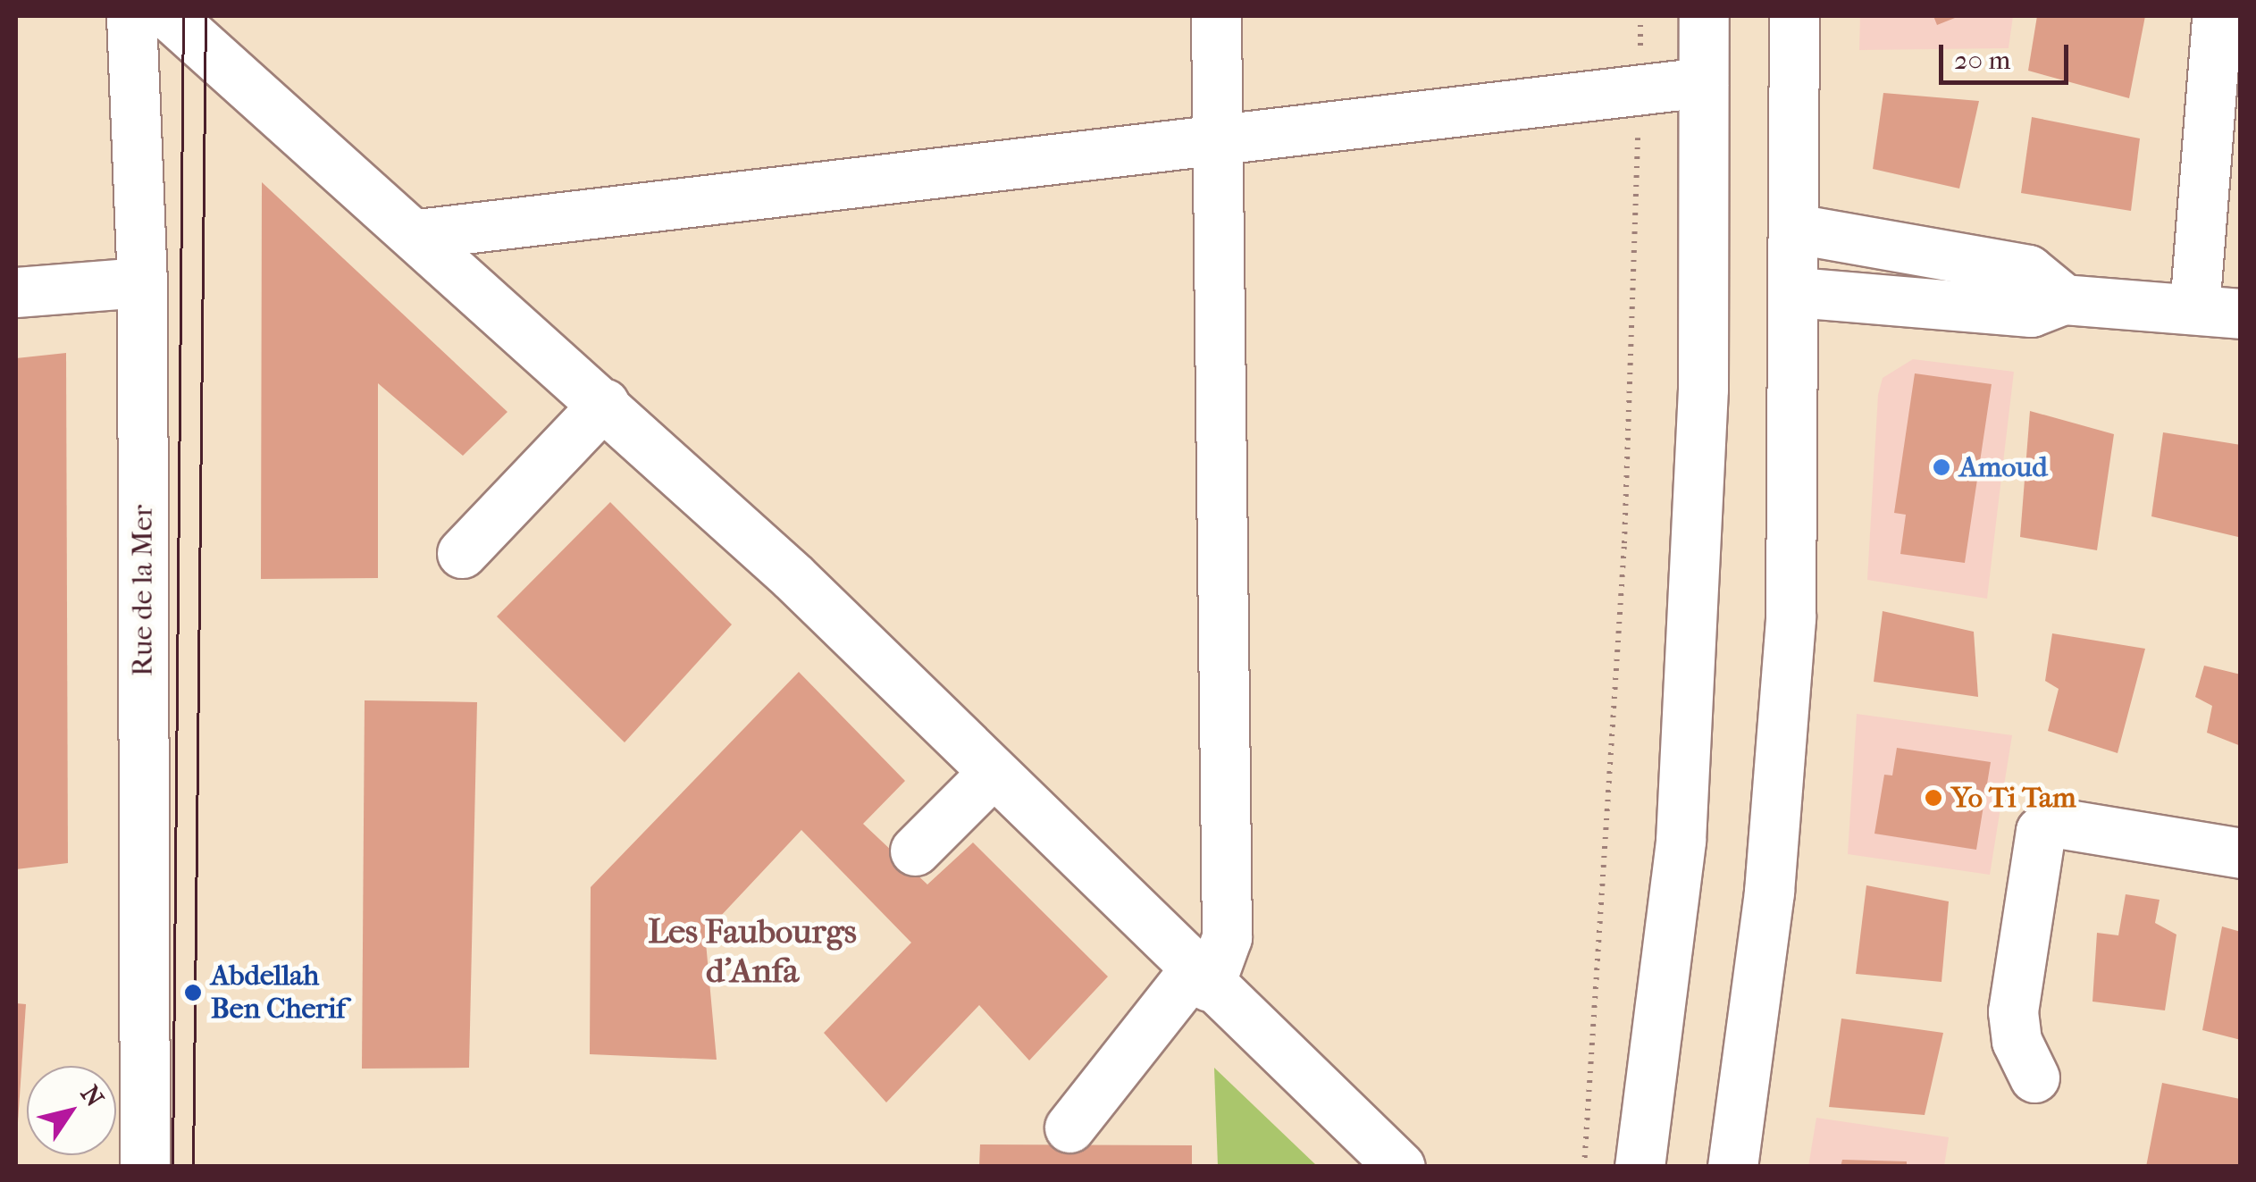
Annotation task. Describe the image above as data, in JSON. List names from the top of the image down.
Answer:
{
  "streets": {
    "street": ["Rue de la Mer"]
  },
  "districts": ["Les Faubourgs d'Anfa"],
  "places": ["Amoud", "Yo Ti Tam", "Abdellah Ben Cherif"],
  "scale_bar": "20 m",
  "north": "top right"
}
